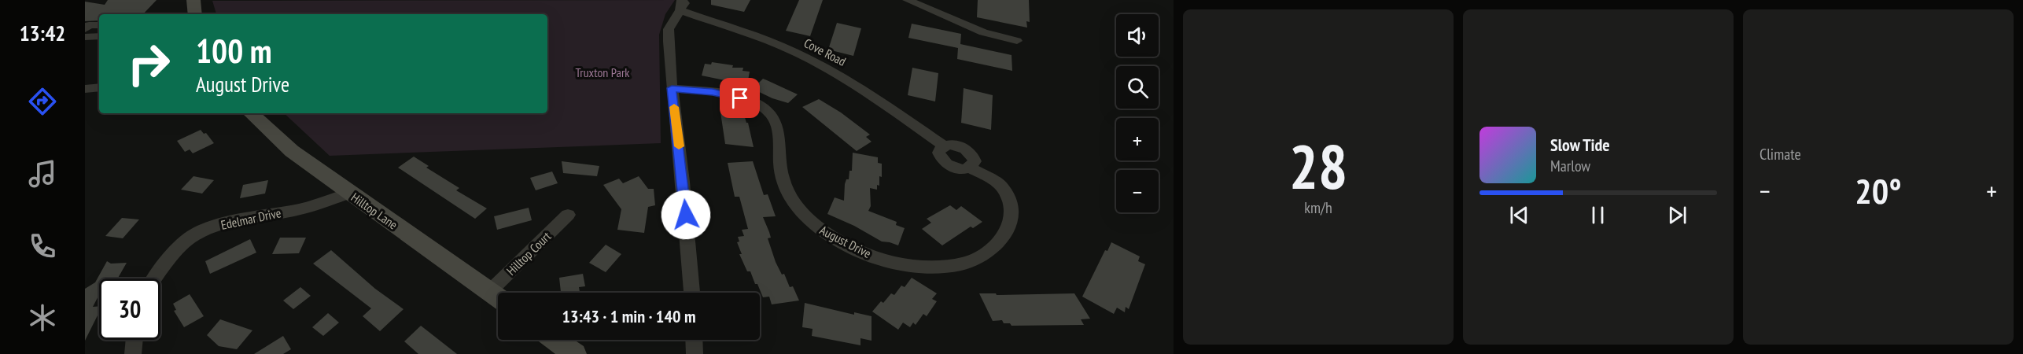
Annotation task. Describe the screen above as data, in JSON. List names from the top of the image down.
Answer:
{
  "streets": {
    "street": [
      "Cove Road",
      "Hilltop Lane",
      "Edelmar Drive",
      "August Drive",
      "Hilltop Court"
    ]
  },
  "crossings": [
    ["Hilltop Lane", "Edelmar Drive"],
    ["Hilltop Lane", "Hilltop Court"]
  ],
  "parks": ["Truxton Park"],
  "page": {
    "tabs": "13:42",
    "tile": [
      ["28", "km/h"],
      "Climate"
    ],
    "map_buttons": ["+", "−"],
    "turn": ["100 m", "August Drive"],
    "song": ["Slow Tide", "Marlow"],
    "heat": ["−", "20°", "+"],
    "limit": "30",
    "trip": "13:43 · 1 min · 140 m"
  }
}
